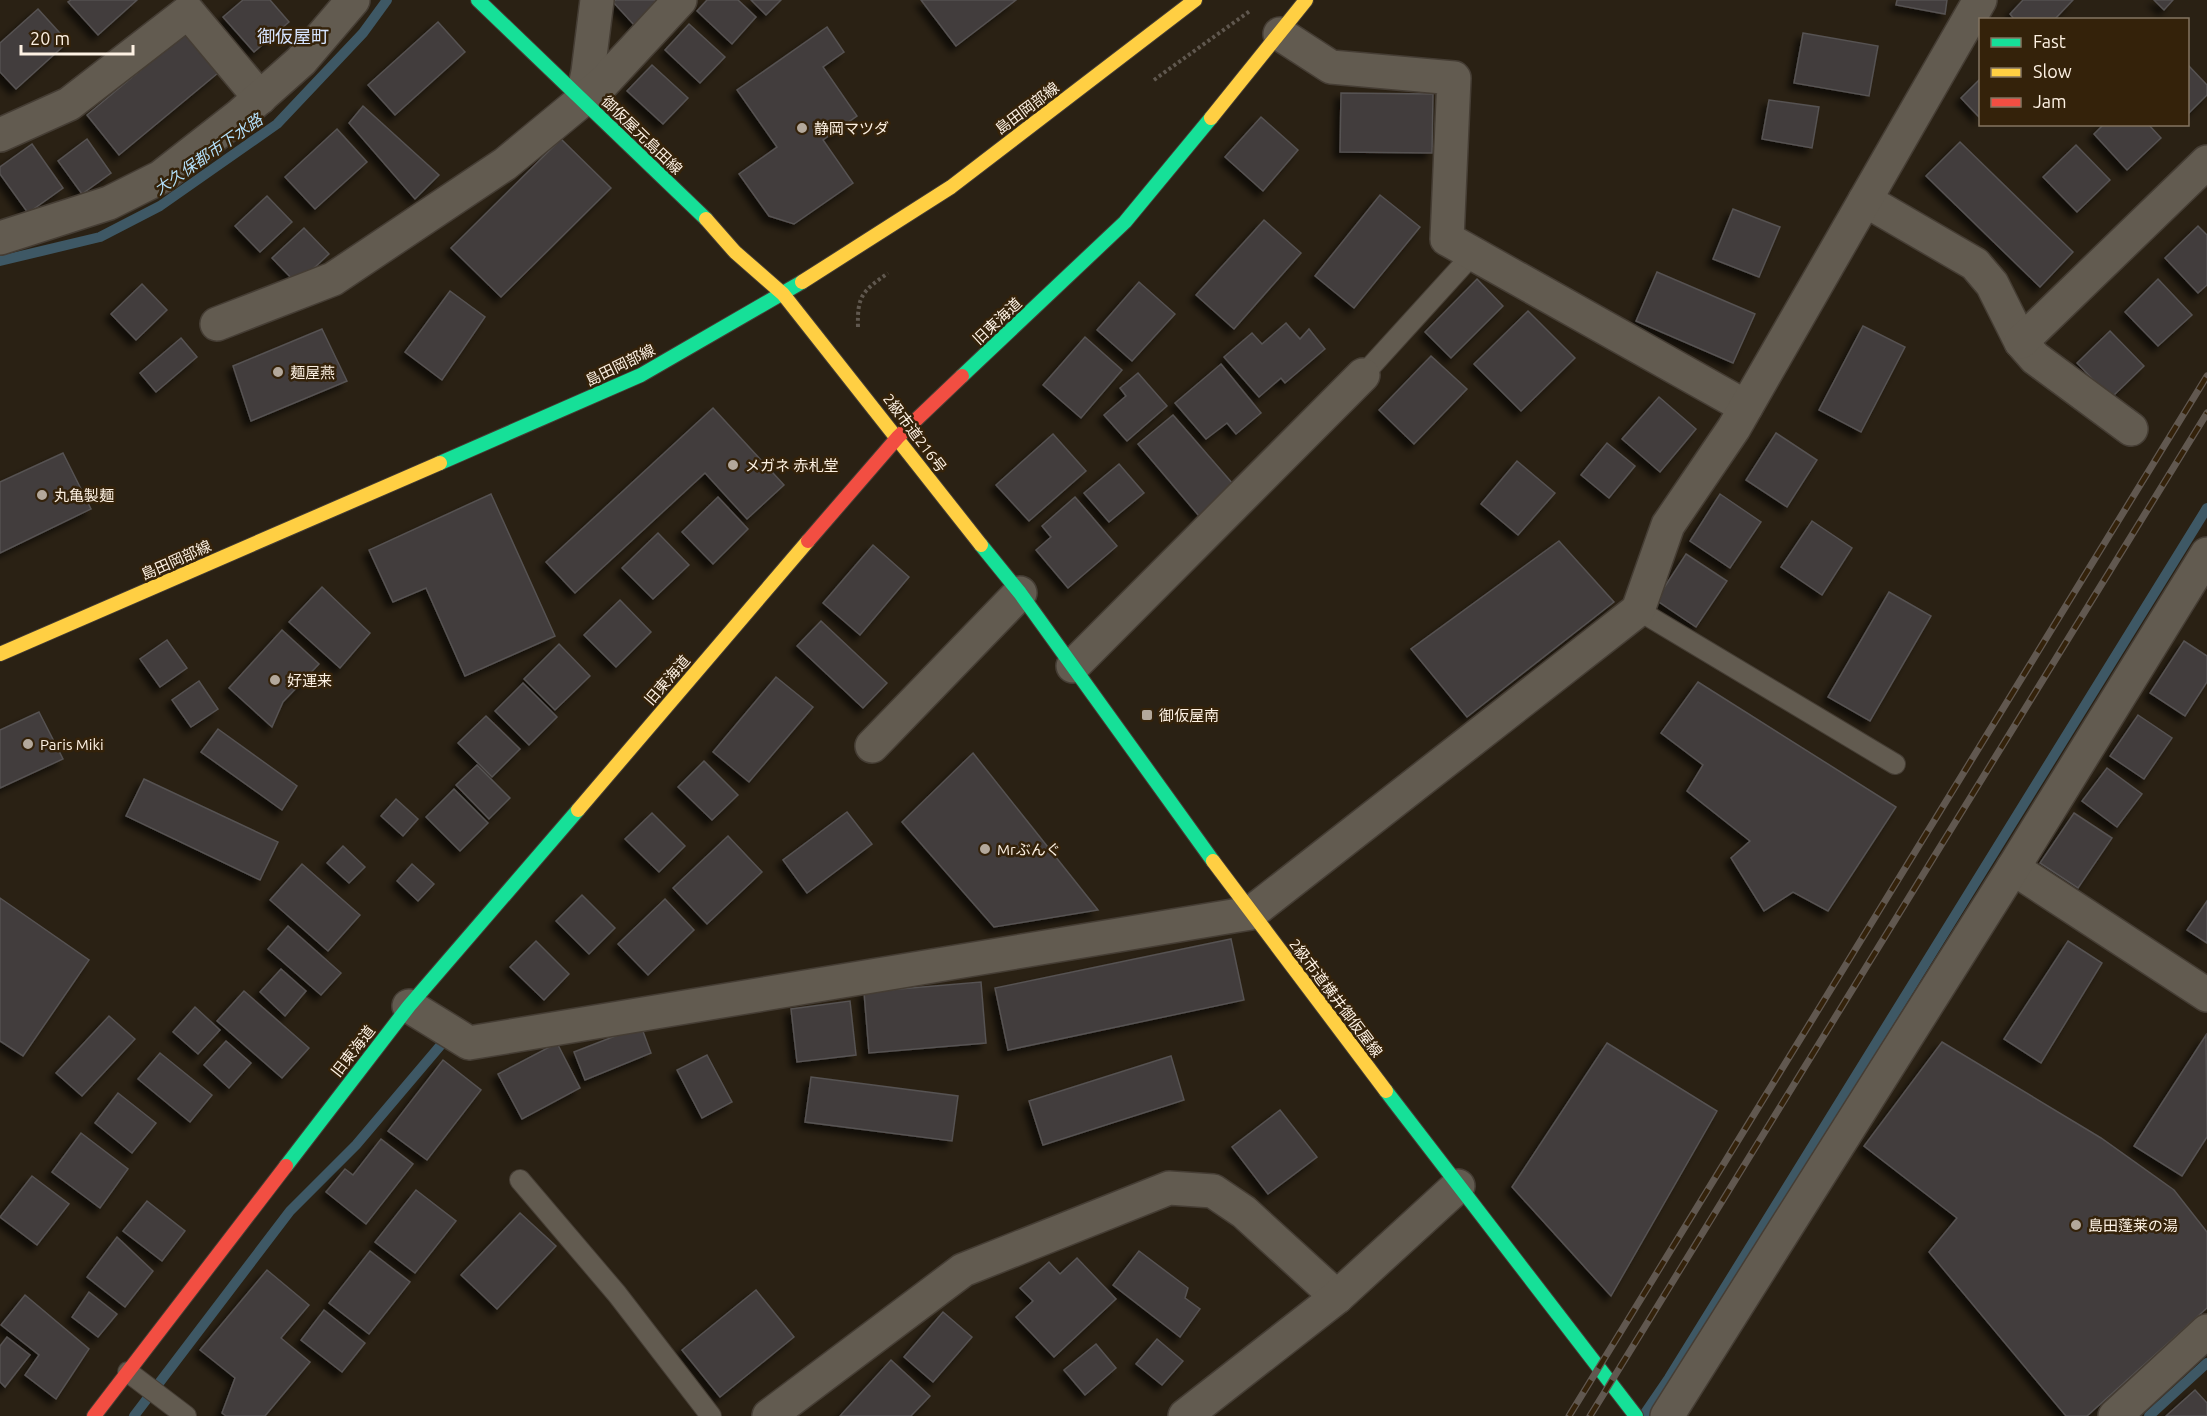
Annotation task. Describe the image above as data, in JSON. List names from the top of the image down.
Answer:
{
  "streets": {
    "street": [
      "島田岡部線",
      "御仮屋元島田線",
      "旧東海道",
      "2級市道216号",
      "2級市道横井御仮屋線"
    ]
  },
  "crossings": [
    ["島田岡部線", "御仮屋元島田線"],
    ["島田岡部線", "2級市道216号"],
    ["御仮屋元島田線", "2級市道216号"],
    ["旧東海道", "2級市道216号"],
    ["2級市道216号", "2級市道横井御仮屋線"]
  ],
  "districts": ["御仮屋町"],
  "water": ["大久保都市下水路"],
  "places": {
    "other": [
      "静岡マツダ",
      "麺屋燕",
      "メガネ 赤札堂",
      "丸亀製麺",
      "好運来",
      "Paris Miki",
      "Mrぶんぐ",
      "島田蓬莱の湯"
    ],
    "transit": ["御仮屋南"]
  },
  "legend": ["Fast", "Slow", "Jam"],
  "scale_bar": "20 m"
}
